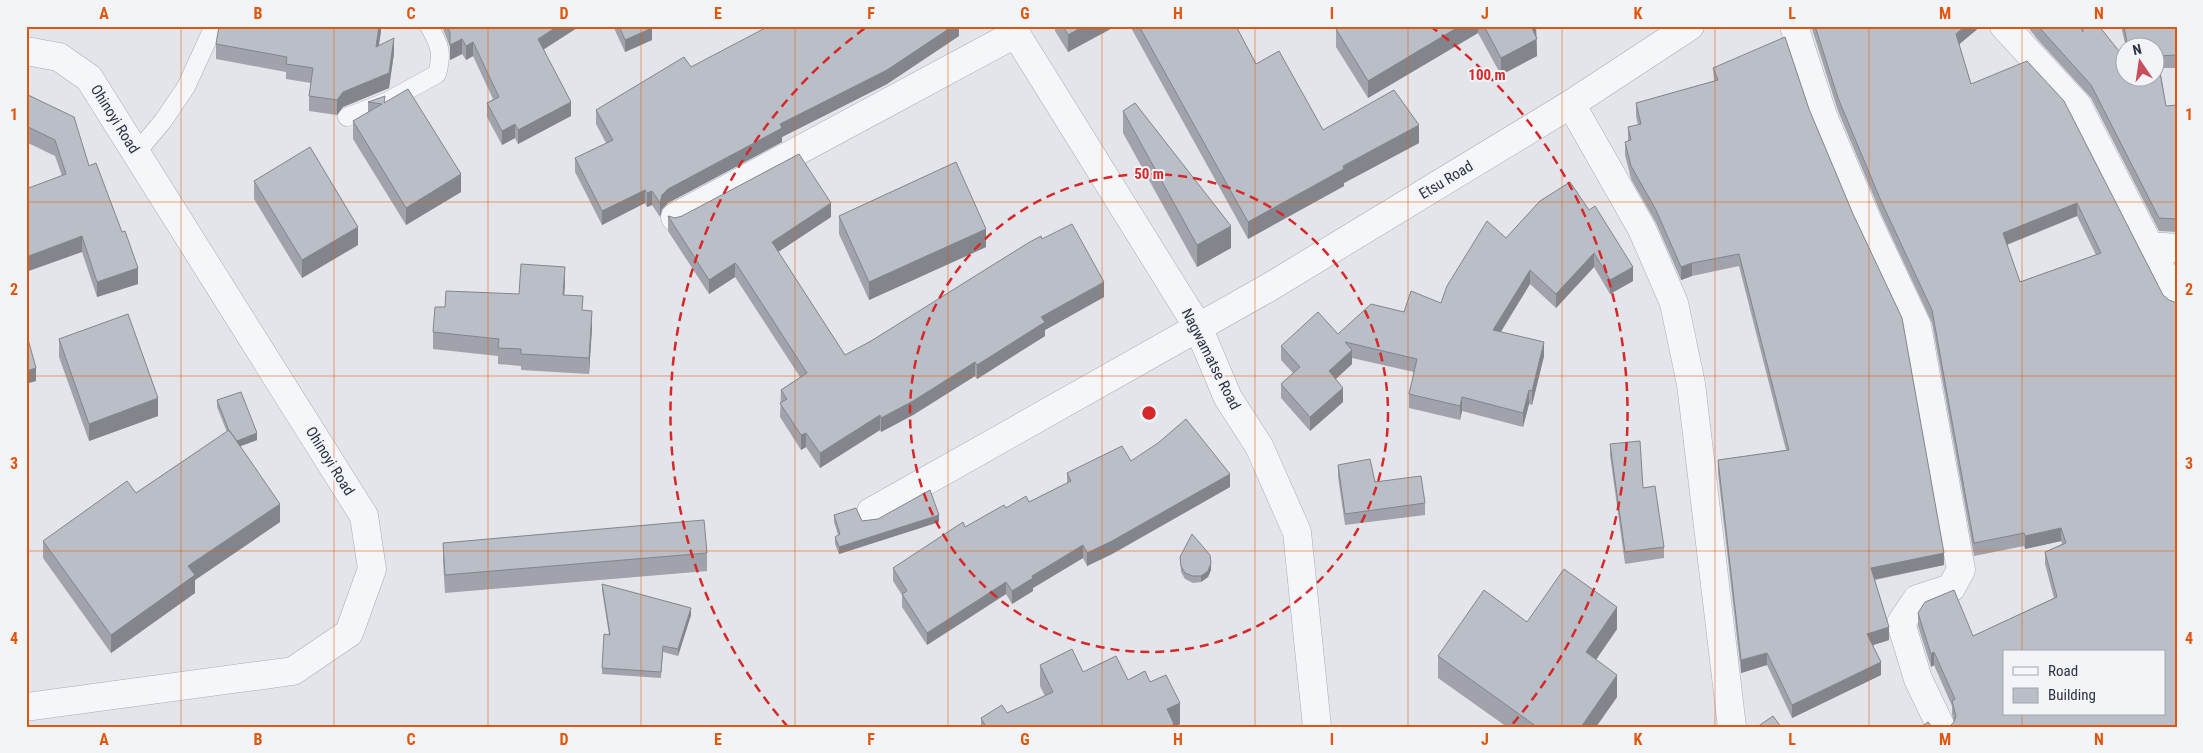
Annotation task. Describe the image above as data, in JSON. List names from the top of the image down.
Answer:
{
  "streets": {
    "street": ["Ohinoyi Road", "Etsu Road", "Nagwamatse Road"]
  },
  "crossings": [
    ["Etsu Road", "Nagwamatse Road"]
  ],
  "legend": ["Road", "Building"],
  "north": "top",
  "grid": {
    "columns": [
      "A",
      "B",
      "C",
      "D",
      "E",
      "F",
      "G",
      "H",
      "I",
      "J",
      "K",
      "L",
      "M",
      "N"
    ],
    "rows": [
      "1",
      "2",
      "3",
      "4"
    ]
  },
  "rings": ["100 m", "50 m"]
}
